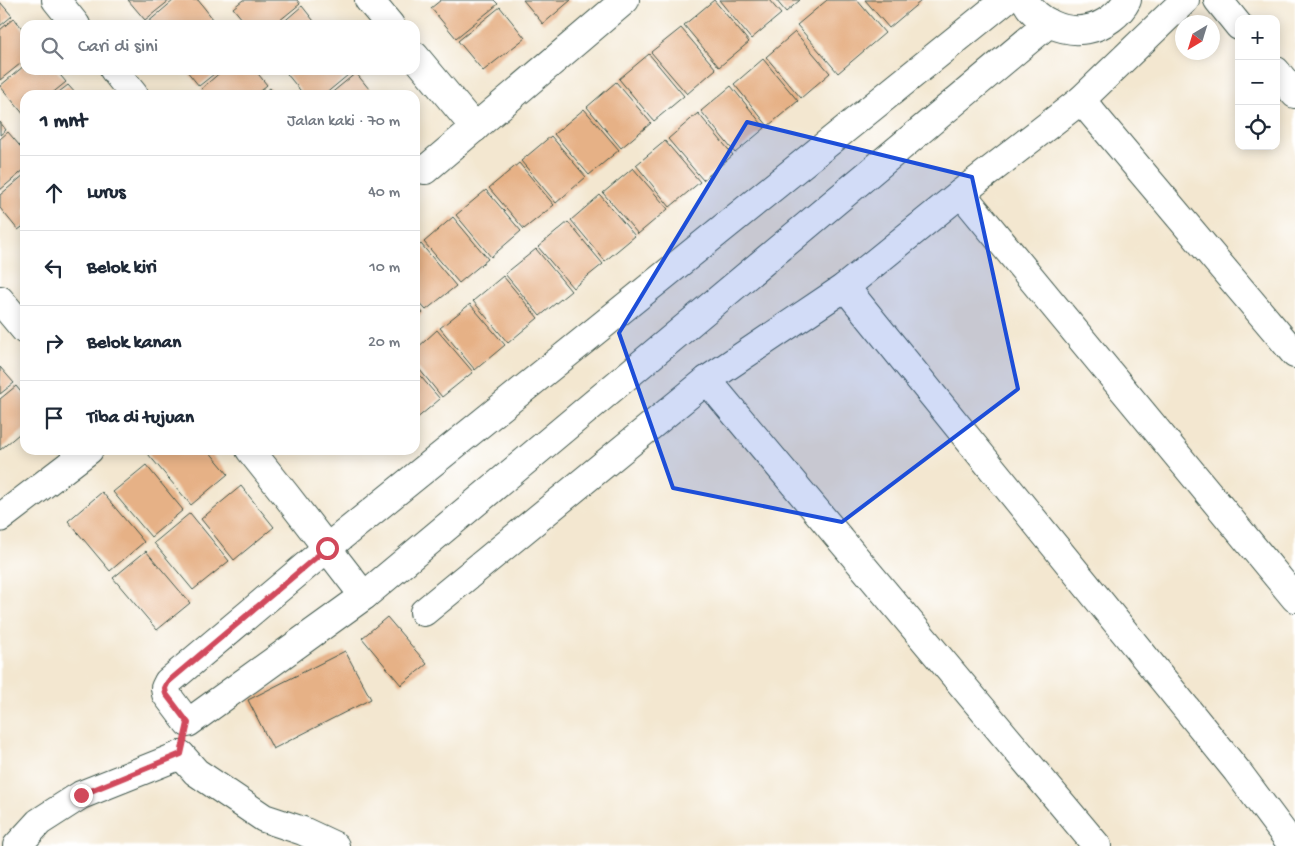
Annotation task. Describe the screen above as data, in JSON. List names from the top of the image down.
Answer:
{
  "north": "bottom left",
  "page": {
    "map_buttons": ["+", "−"],
    "search": "Cari di sini",
    "heading": ["1 mnt", "Jalan kaki · 70 m"],
    "list": [
      ["Lurus", "40 m"],
      ["Belok kiri", "10 m"],
      ["Belok kanan", "20 m"],
      "Tiba di tujuan"
    ]
  }
}
